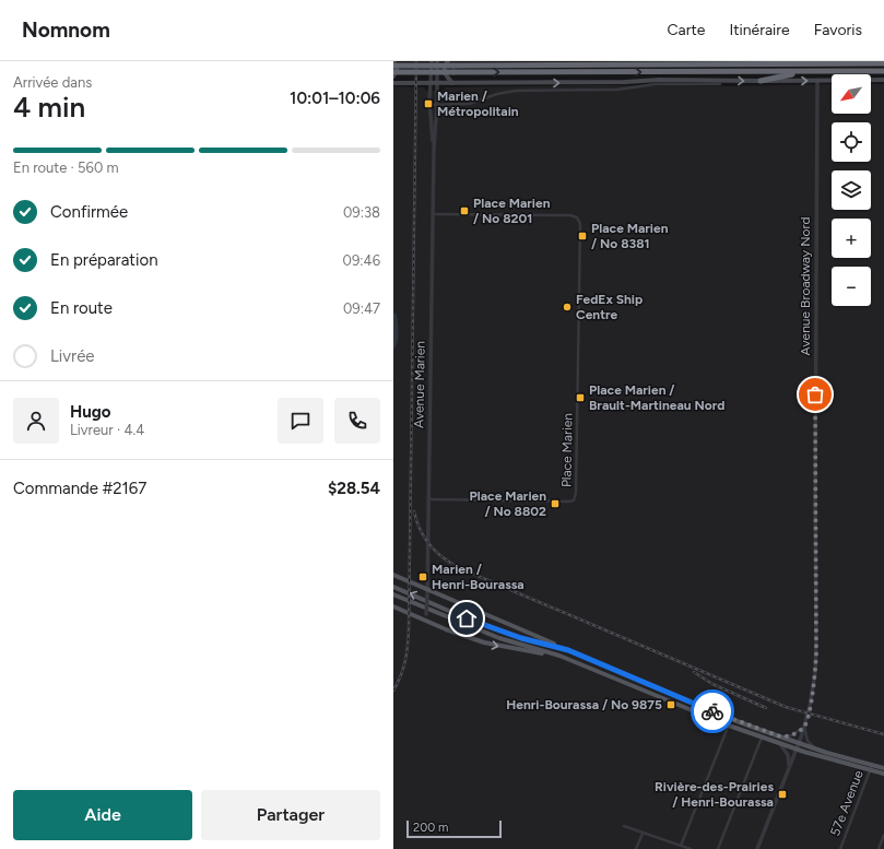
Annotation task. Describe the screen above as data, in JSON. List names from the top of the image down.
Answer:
{
  "streets": {
    "street": [
      "Avenue Broadway Nord",
      "Avenue Marien",
      "Place Marien",
      "57e Avenue"
    ]
  },
  "crossings": [
    ["Avenue Marien", "Place Marien"]
  ],
  "places": {
    "transit": [
      "Marien / Métropolitain",
      "Place Marien / No 8201",
      "Place Marien / No 8381",
      "Place Marien / Brault-Martineau Nord",
      "Place Marien / No 8802",
      "Marien / Henri-Bourassa",
      "Henri-Bourassa / No 9875",
      "Rivière-des-Prairies / Henri-Bourassa"
    ],
    "other": ["FedEx Ship Centre"]
  },
  "scale_bar": "200 m",
  "north": "bottom left",
  "page": {
    "header": "Nomnom",
    "nav": ["Carte", "Itinéraire", "Favoris"],
    "heading": ["4 min", "Arrivée dans", "10:01–10:06"],
    "panel": [
      "Hugo",
      "Livreur · 4.4",
      "Commande #2167",
      "$28.54"
    ],
    "map_buttons": ["+", "−"],
    "bar": "En route · 560 m",
    "list": [
      ["Confirmée", "09:38"],
      ["En préparation", "09:46"],
      ["En route", "09:47"],
      "Livrée"
    ],
    "buttons": ["Aide", "Partager"],
    "scale": "200 m"
  }
}
